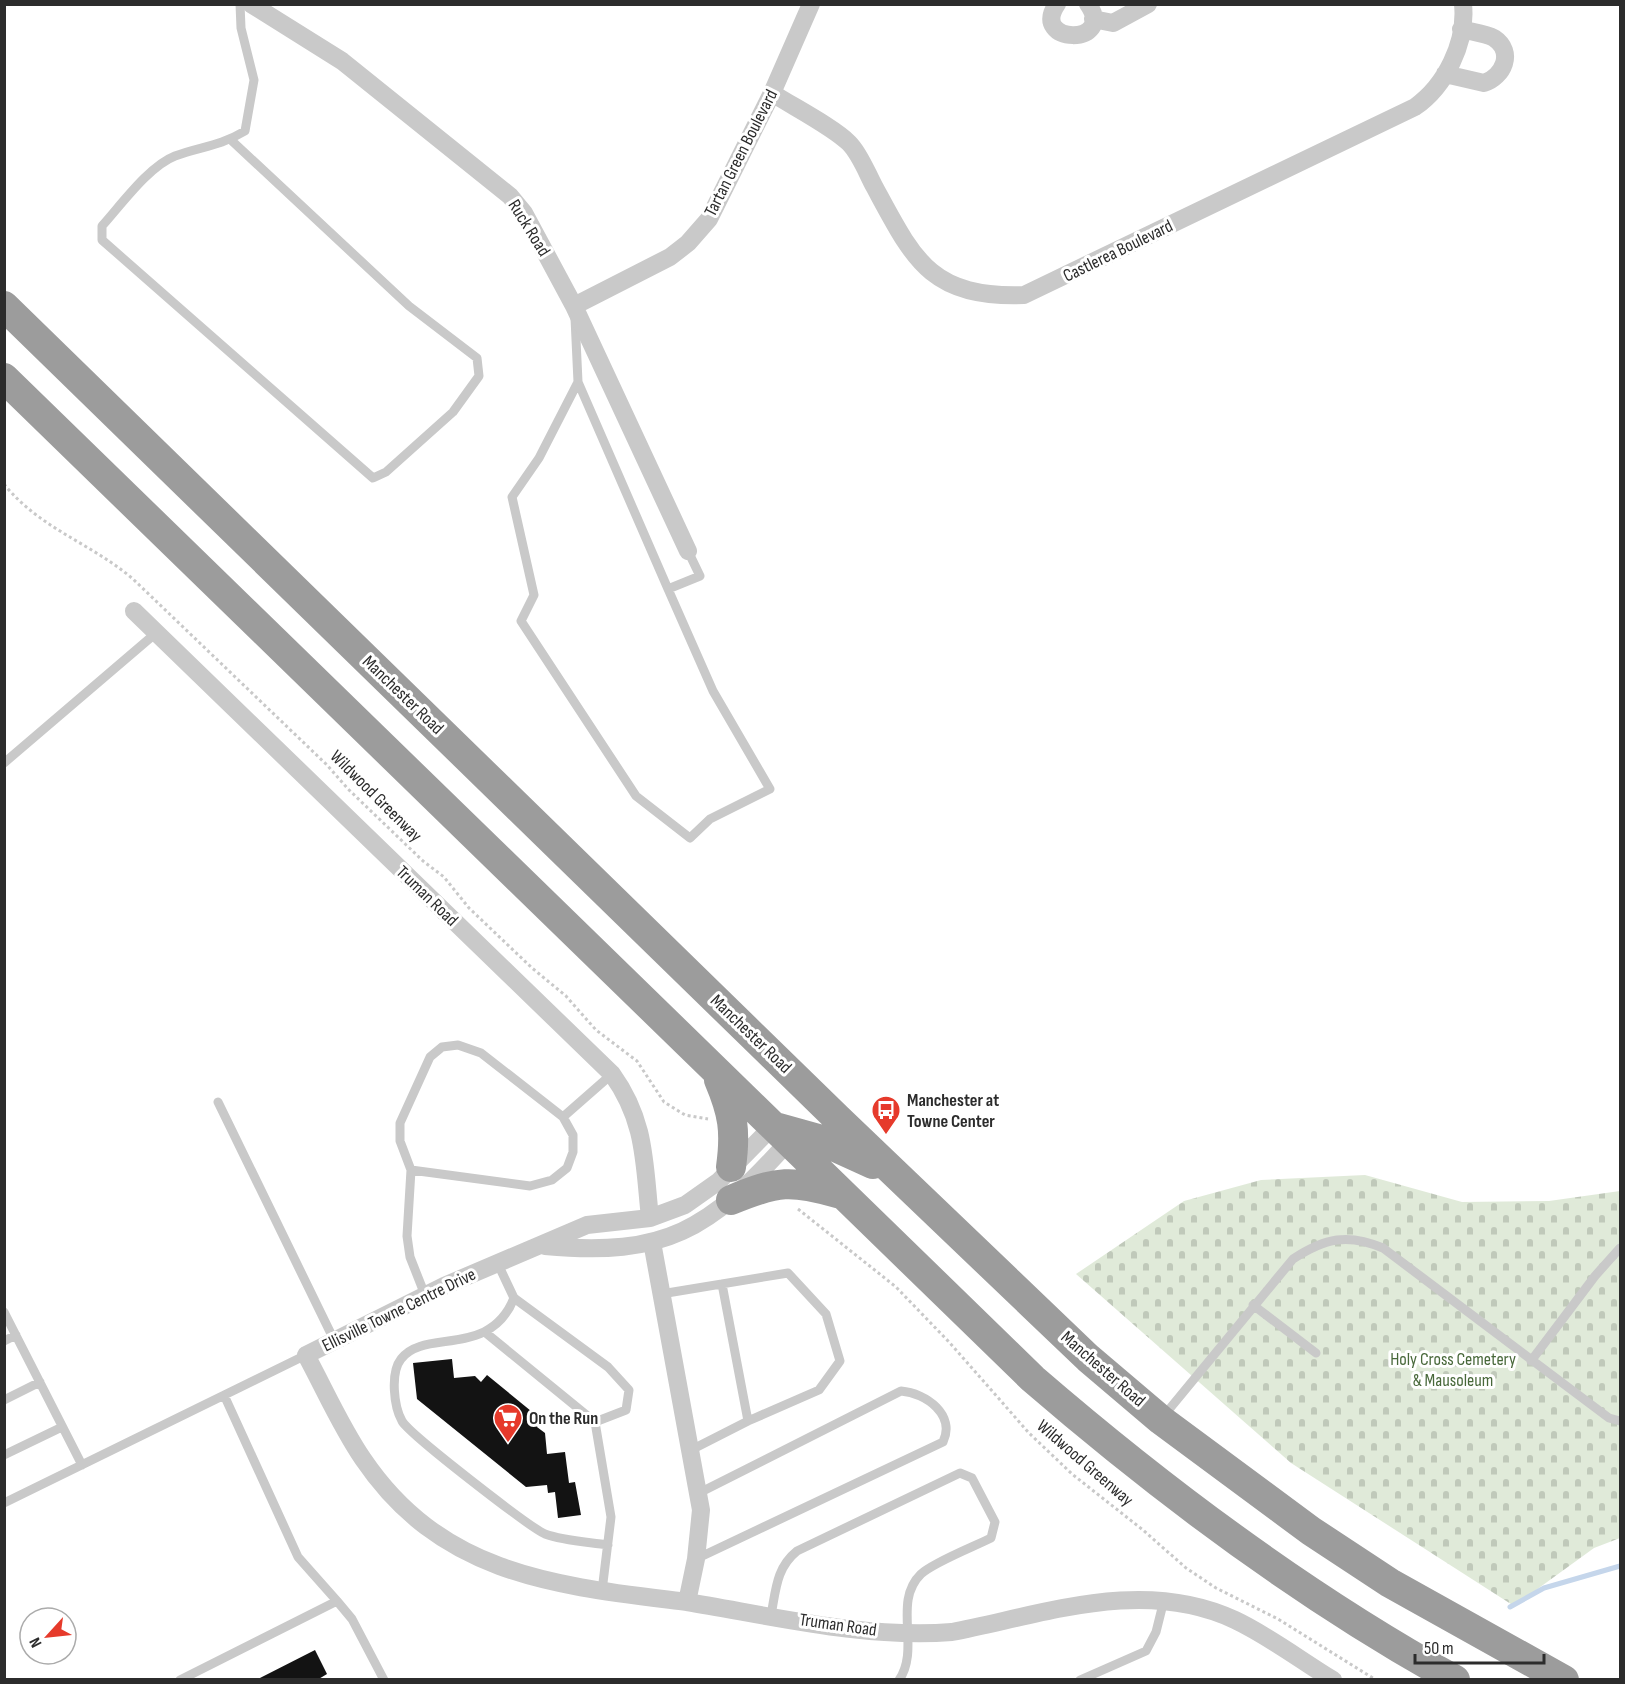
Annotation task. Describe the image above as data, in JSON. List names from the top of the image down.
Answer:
{
  "streets": {
    "highway": ["Manchester Road"],
    "street": [
      "Tartan Green Boulevard",
      "Ruck Road",
      "Castlerea Boulevard",
      "Truman Road",
      "Ellisville Towne Centre Drive"
    ],
    "path": ["Wildwood Greenway"]
  },
  "crossings": [
    ["Tartan Green Boulevard", "Ruck Road"],
    ["Tartan Green Boulevard", "Castlerea Boulevard"],
    ["Truman Road", "Ellisville Towne Centre Drive"]
  ],
  "parks": ["Holy Cross Cemetery & Mausoleum"],
  "places": {
    "bus stop": ["Manchester at Towne Center"],
    "supermarket": ["On the Run"]
  },
  "scale_bar": "50 m",
  "north": "bottom left"
}
